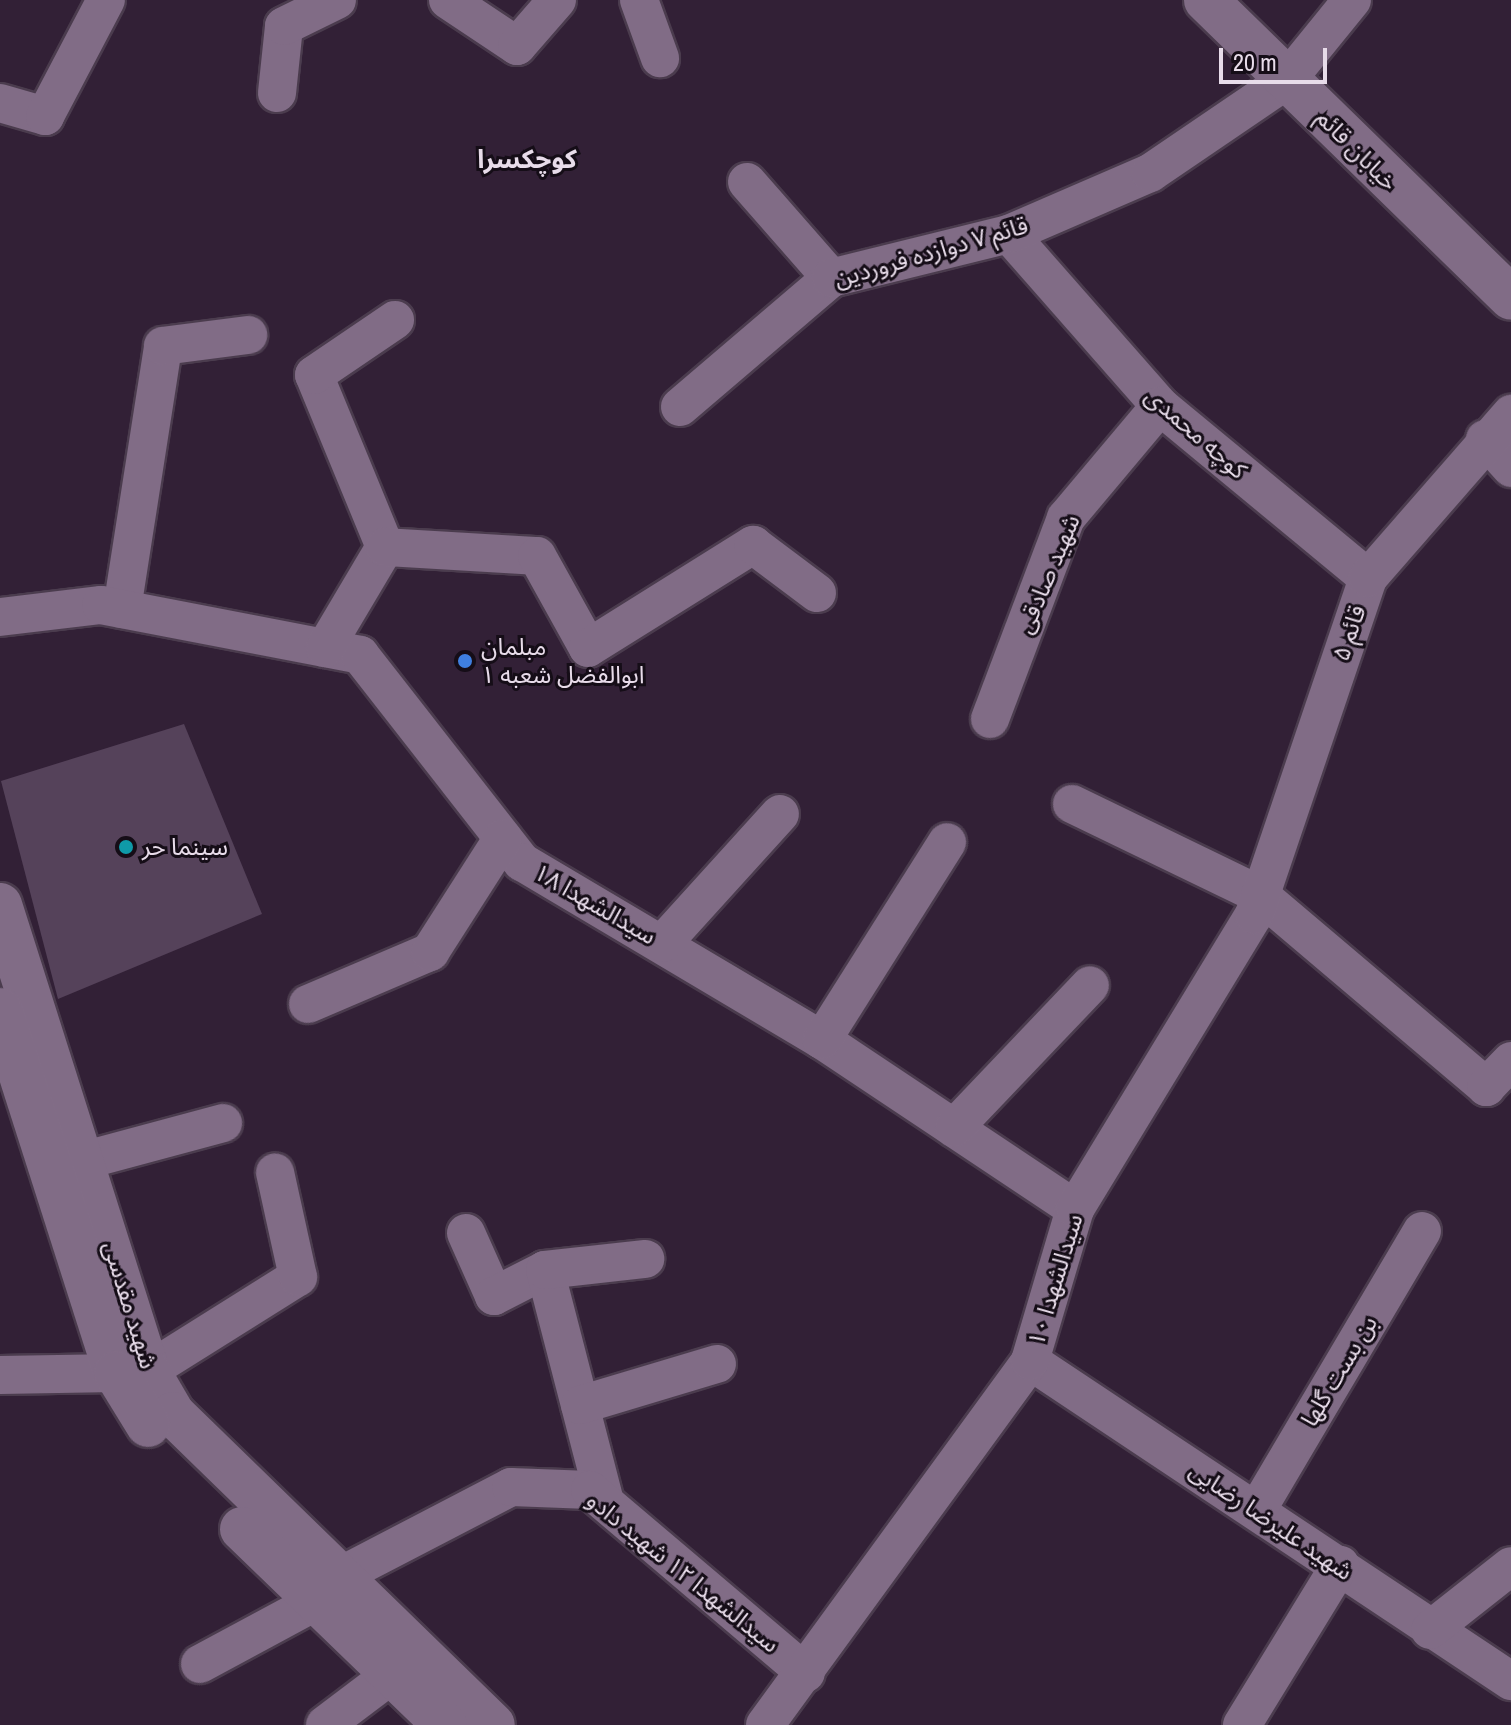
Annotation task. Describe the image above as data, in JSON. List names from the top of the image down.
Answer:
{
  "streets": {
    "main road": ["خیابان قائم", "شهید مقدسی"],
    "street": [
      "قائم ۷ دوازده فروردین",
      "کوچه محمدی",
      "شهید صادقی",
      "قائم ۵",
      "سیدالشهدا ۱۸",
      "سیدالشهدا ۱۰",
      "بن بست گلها",
      "شهید علیرضا رضایی",
      "سیدالشهدا ۱۲ شهید دادو"
    ]
  },
  "crossings": [
    ["خیابان قائم", "قائم ۷ دوازده فروردین"],
    ["قائم ۷ دوازده فروردین", "کوچه محمدی"],
    ["کوچه محمدی", "شهید صادقی"],
    ["کوچه محمدی", "قائم ۵"],
    ["قائم ۵", "سیدالشهدا ۱۰"],
    ["سیدالشهدا ۱۸", "سیدالشهدا ۱۰"],
    ["سیدالشهدا ۱۰", "شهید علیرضا رضایی"],
    ["سیدالشهدا ۱۰", "سیدالشهدا ۱۲ شهید دادو"],
    ["شهید مقدسی", "سیدالشهدا ۱۲ شهید دادو"],
    ["بن بست گلها", "شهید علیرضا رضایی"]
  ],
  "districts": ["کوچکسرا"],
  "places": ["مبلمان ابوالفضل شعبه ۱", "سینما حر"],
  "scale_bar": "20 m"
}
